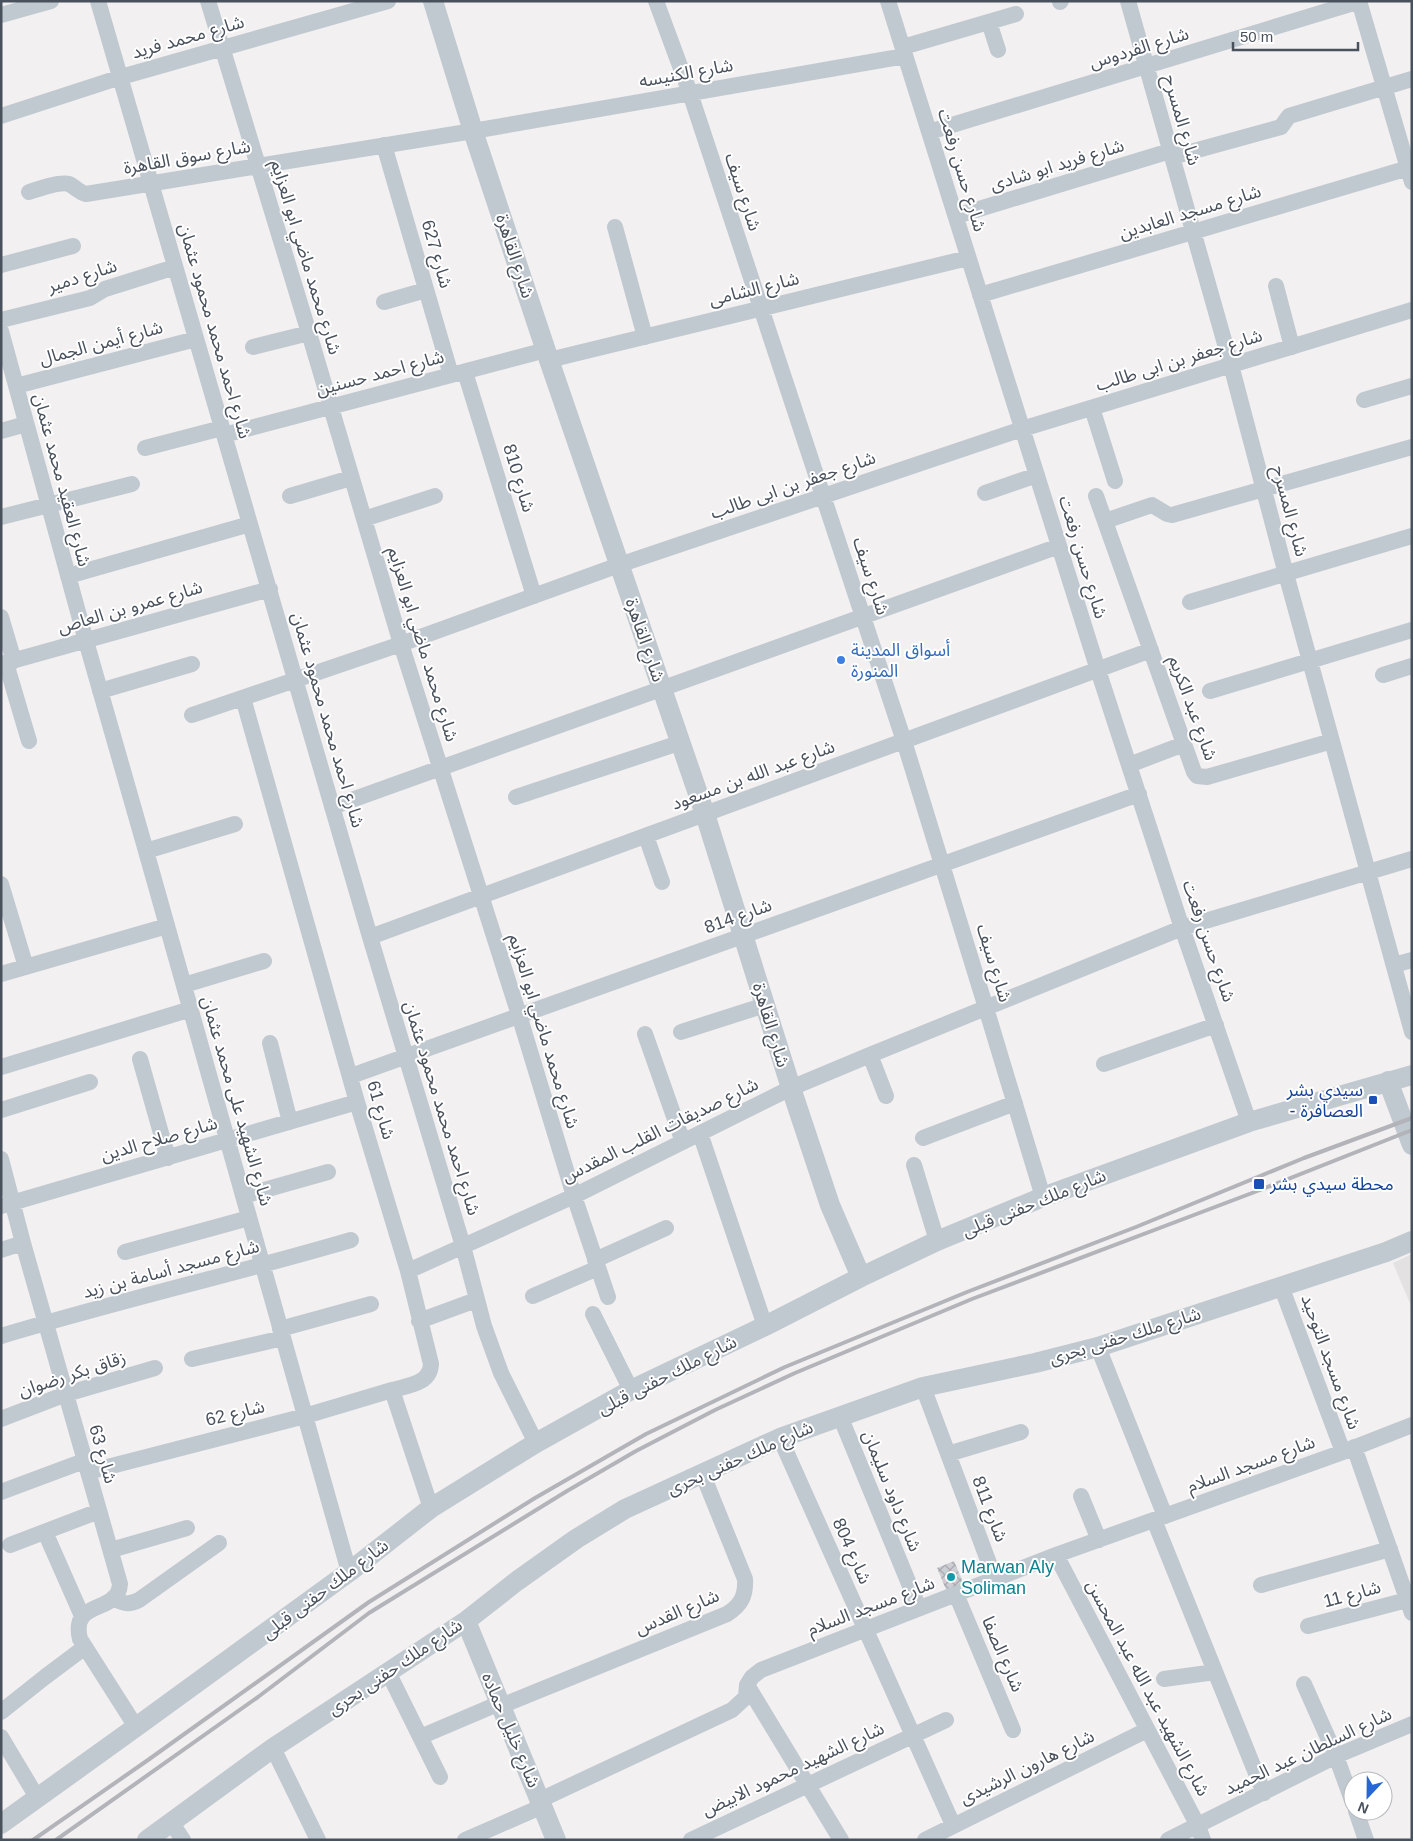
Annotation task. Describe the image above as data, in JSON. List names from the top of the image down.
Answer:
{
  "streets": {
    "street": [
      "شارع محمد فريد",
      "شارع الفردوس",
      "شارع الكنيسه",
      "شارع المسرح",
      "شارع سوق القاهرة",
      "شارع فريد ابو شادى",
      "شارع حسن رفعت",
      "شارع سيف",
      "شارع مسجد العابدين",
      "شارع 627",
      "شارع القاهرة",
      "شارع محمد ماضي ابو العزايم",
      "شارع دمير",
      "شارع الشامى",
      "شارع احمد محمد محمود عثمان",
      "شارع أيمن الجمال",
      "شارع جعفر بن ابى طالب",
      "شارع احمد حسنين",
      "شارع 810",
      "شارع العقيد محمد عثمان",
      "شارع عمرو بن العاص",
      "شارع عبد الكريم",
      "شارع عبد الله بن مسعود",
      "شارع 814",
      "شارع الشهيد على محمد عثمان",
      "شارع 61",
      "شارع صديقات القلب المقدس",
      "شارع صلاح الدين",
      "شارع ملك حفنى قبلى",
      "شارع مسجد أسامة بن زيد",
      "شارع ملك حفنى بحرى",
      "شارع مسجد التوحيد",
      "زقاق بكر رضوان",
      "شارع 62",
      "شارع 63",
      "شارع مسجد السلام",
      "شارع داود سليمان",
      "شارع 811",
      "شارع 804",
      "شارع 11",
      "شارع القدس",
      "شارع الصفا",
      "شارع الشهيد عبد الله عبد المحسن",
      "شارع خليل حماده",
      "شارع السلطان عبد الحميد",
      "شارع هارون الرشيدى",
      "شارع الشهيد محمود الابيض"
    ]
  },
  "crossings": [
    ["شارع محمد فريد", "شارع محمد ماضي ابو العزايم"],
    ["شارع محمد فريد", "شارع احمد محمد محمود عثمان"],
    ["شارع الفردوس", "شارع المسرح"],
    ["شارع الفردوس", "شارع حسن رفعت"],
    ["شارع الكنيسه", "شارع سوق القاهرة"],
    ["شارع الكنيسه", "شارع حسن رفعت"],
    ["شارع الكنيسه", "شارع سيف"],
    ["شارع الكنيسه", "شارع القاهرة"],
    ["شارع المسرح", "شارع فريد ابو شادى"],
    ["شارع المسرح", "شارع مسجد العابدين"],
    ["شارع المسرح", "شارع جعفر بن ابى طالب"],
    ["شارع المسرح", "شارع عبد الكريم"],
    ["شارع المسرح", "شارع صديقات القلب المقدس"],
    ["شارع سوق القاهرة", "شارع 627"],
    ["شارع سوق القاهرة", "شارع القاهرة"],
    ["شارع سوق القاهرة", "شارع محمد ماضي ابو العزايم"],
    ["شارع سوق القاهرة", "شارع احمد محمد محمود عثمان"],
    ["شارع فريد ابو شادى", "شارع حسن رفعت"],
    ["شارع حسن رفعت", "شارع مسجد العابدين"],
    ["شارع حسن رفعت", "شارع الشامى"],
    ["شارع حسن رفعت", "شارع جعفر بن ابى طالب"],
    ["شارع حسن رفعت", "شارع عبد الله بن مسعود"],
    ["شارع حسن رفعت", "شارع 814"],
    ["شارع حسن رفعت", "شارع صديقات القلب المقدس"],
    ["شارع حسن رفعت", "شارع ملك حفنى قبلى"],
    ["شارع سيف", "شارع الشامى"],
    ["شارع سيف", "شارع جعفر بن ابى طالب"],
    ["شارع سيف", "شارع عبد الله بن مسعود"],
    ["شارع سيف", "شارع 814"],
    ["شارع سيف", "شارع صديقات القلب المقدس"],
    ["شارع سيف", "شارع ملك حفنى قبلى"],
    ["شارع 627", "شارع احمد حسنين"],
    ["شارع 627", "شارع 810"],
    ["شارع القاهرة", "شارع الشامى"],
    ["شارع القاهرة", "شارع جعفر بن ابى طالب"],
    ["شارع القاهرة", "شارع احمد حسنين"],
    ["شارع القاهرة", "شارع عبد الله بن مسعود"],
    ["شارع القاهرة", "شارع 814"],
    ["شارع القاهرة", "شارع صديقات القلب المقدس"],
    ["شارع القاهرة", "شارع ملك حفنى قبلى"],
    ["شارع محمد ماضي ابو العزايم", "شارع جعفر بن ابى طالب"],
    ["شارع محمد ماضي ابو العزايم", "شارع احمد حسنين"],
    ["شارع محمد ماضي ابو العزايم", "شارع عبد الله بن مسعود"],
    ["شارع محمد ماضي ابو العزايم", "شارع 814"],
    ["شارع محمد ماضي ابو العزايم", "شارع صديقات القلب المقدس"],
    ["شارع دمير", "شارع احمد محمد محمود عثمان"],
    ["شارع الشامى", "شارع احمد حسنين"],
    ["شارع احمد محمد محمود عثمان", "شارع أيمن الجمال"],
    ["شارع احمد محمد محمود عثمان", "شارع جعفر بن ابى طالب"],
    ["شارع احمد محمد محمود عثمان", "شارع احمد حسنين"],
    ["شارع احمد محمد محمود عثمان", "شارع عمرو بن العاص"],
    ["شارع احمد محمد محمود عثمان", "شارع عبد الله بن مسعود"],
    ["شارع احمد محمد محمود عثمان", "شارع 814"],
    ["شارع احمد محمد محمود عثمان", "شارع صديقات القلب المقدس"],
    ["شارع احمد محمد محمود عثمان", "شارع ملك حفنى قبلى"],
    ["شارع أيمن الجمال", "شارع العقيد محمد عثمان"],
    ["شارع جعفر بن ابى طالب", "شارع 810"],
    ["شارع جعفر بن ابى طالب", "شارع 61"],
    ["شارع احمد حسنين", "شارع 810"],
    ["شارع العقيد محمد عثمان", "شارع عمرو بن العاص"],
    ["شارع العقيد محمد عثمان", "شارع الشهيد على محمد عثمان"],
    ["شارع عمرو بن العاص", "شارع الشهيد على محمد عثمان"],
    ["شارع عبد الكريم", "شارع عبد الله بن مسعود"],
    ["شارع 814", "شارع 61"],
    ["شارع الشهيد على محمد عثمان", "شارع صلاح الدين"],
    ["شارع الشهيد على محمد عثمان", "شارع ملك حفنى قبلى"],
    ["شارع الشهيد على محمد عثمان", "شارع مسجد أسامة بن زيد"],
    ["شارع الشهيد على محمد عثمان", "شارع 62"],
    ["شارع 61", "شارع صديقات القلب المقدس"],
    ["شارع 61", "شارع صلاح الدين"],
    ["شارع 61", "شارع 62"],
    ["شارع صلاح الدين", "شارع 63"],
    ["شارع مسجد أسامة بن زيد", "شارع 63"],
    ["شارع ملك حفنى بحرى", "شارع مسجد التوحيد"],
    ["شارع ملك حفنى بحرى", "شارع داود سليمان"],
    ["شارع ملك حفنى بحرى", "شارع 811"],
    ["شارع ملك حفنى بحرى", "شارع 804"],
    ["شارع ملك حفنى بحرى", "شارع القدس"],
    ["شارع ملك حفنى بحرى", "شارع خليل حماده"],
    ["شارع مسجد التوحيد", "شارع مسجد السلام"],
    ["شارع مسجد التوحيد", "شارع 11"],
    ["زقاق بكر رضوان", "شارع 63"],
    ["شارع 62", "شارع 63"],
    ["شارع مسجد السلام", "شارع داود سليمان"],
    ["شارع مسجد السلام", "شارع 811"],
    ["شارع مسجد السلام", "شارع 804"],
    ["شارع مسجد السلام", "شارع الصفا"],
    ["شارع مسجد السلام", "شارع الشهيد عبد الله عبد المحسن"],
    ["شارع مسجد السلام", "شارع خليل حماده"],
    ["شارع 804", "شارع هارون الرشيدى"],
    ["شارع 804", "شارع الشهيد محمود الابيض"],
    ["شارع القدس", "شارع خليل حماده"],
    ["شارع الشهيد عبد الله عبد المحسن", "شارع السلطان عبد الحميد"],
    ["شارع الشهيد عبد الله عبد المحسن", "شارع هارون الرشيدى"]
  ],
  "places": {
    "other": ["أسواق المدينة المنورة", "Marwan Aly Soliman"],
    "transit": ["سيدي بشر - العصافرة", "محطة سيدي بشر"]
  },
  "scale_bar": "50 m",
  "north": "bottom"
}
